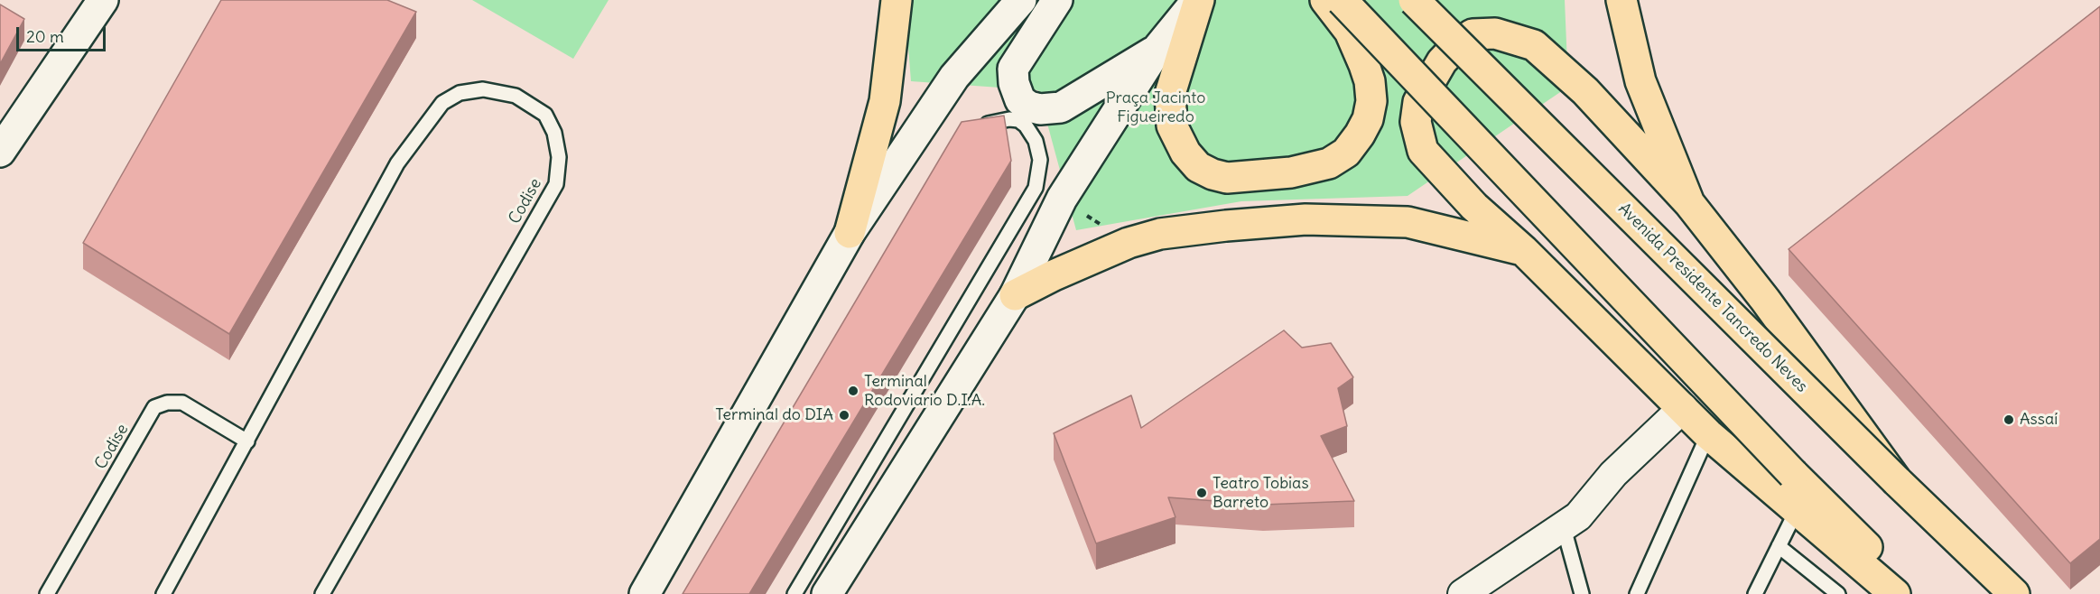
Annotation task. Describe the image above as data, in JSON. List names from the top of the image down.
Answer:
{
  "streets": {
    "main road": ["Avenida Presidente Tancredo Neves"],
    "lane": ["Codise"]
  },
  "parks": ["Praça Jacinto Figueiredo"],
  "places": [
    "Terminal Rodoviario D.I.A.",
    "Terminal do DIA",
    "Assaí",
    "Teatro Tobias Barreto"
  ],
  "scale_bar": "20 m"
}
